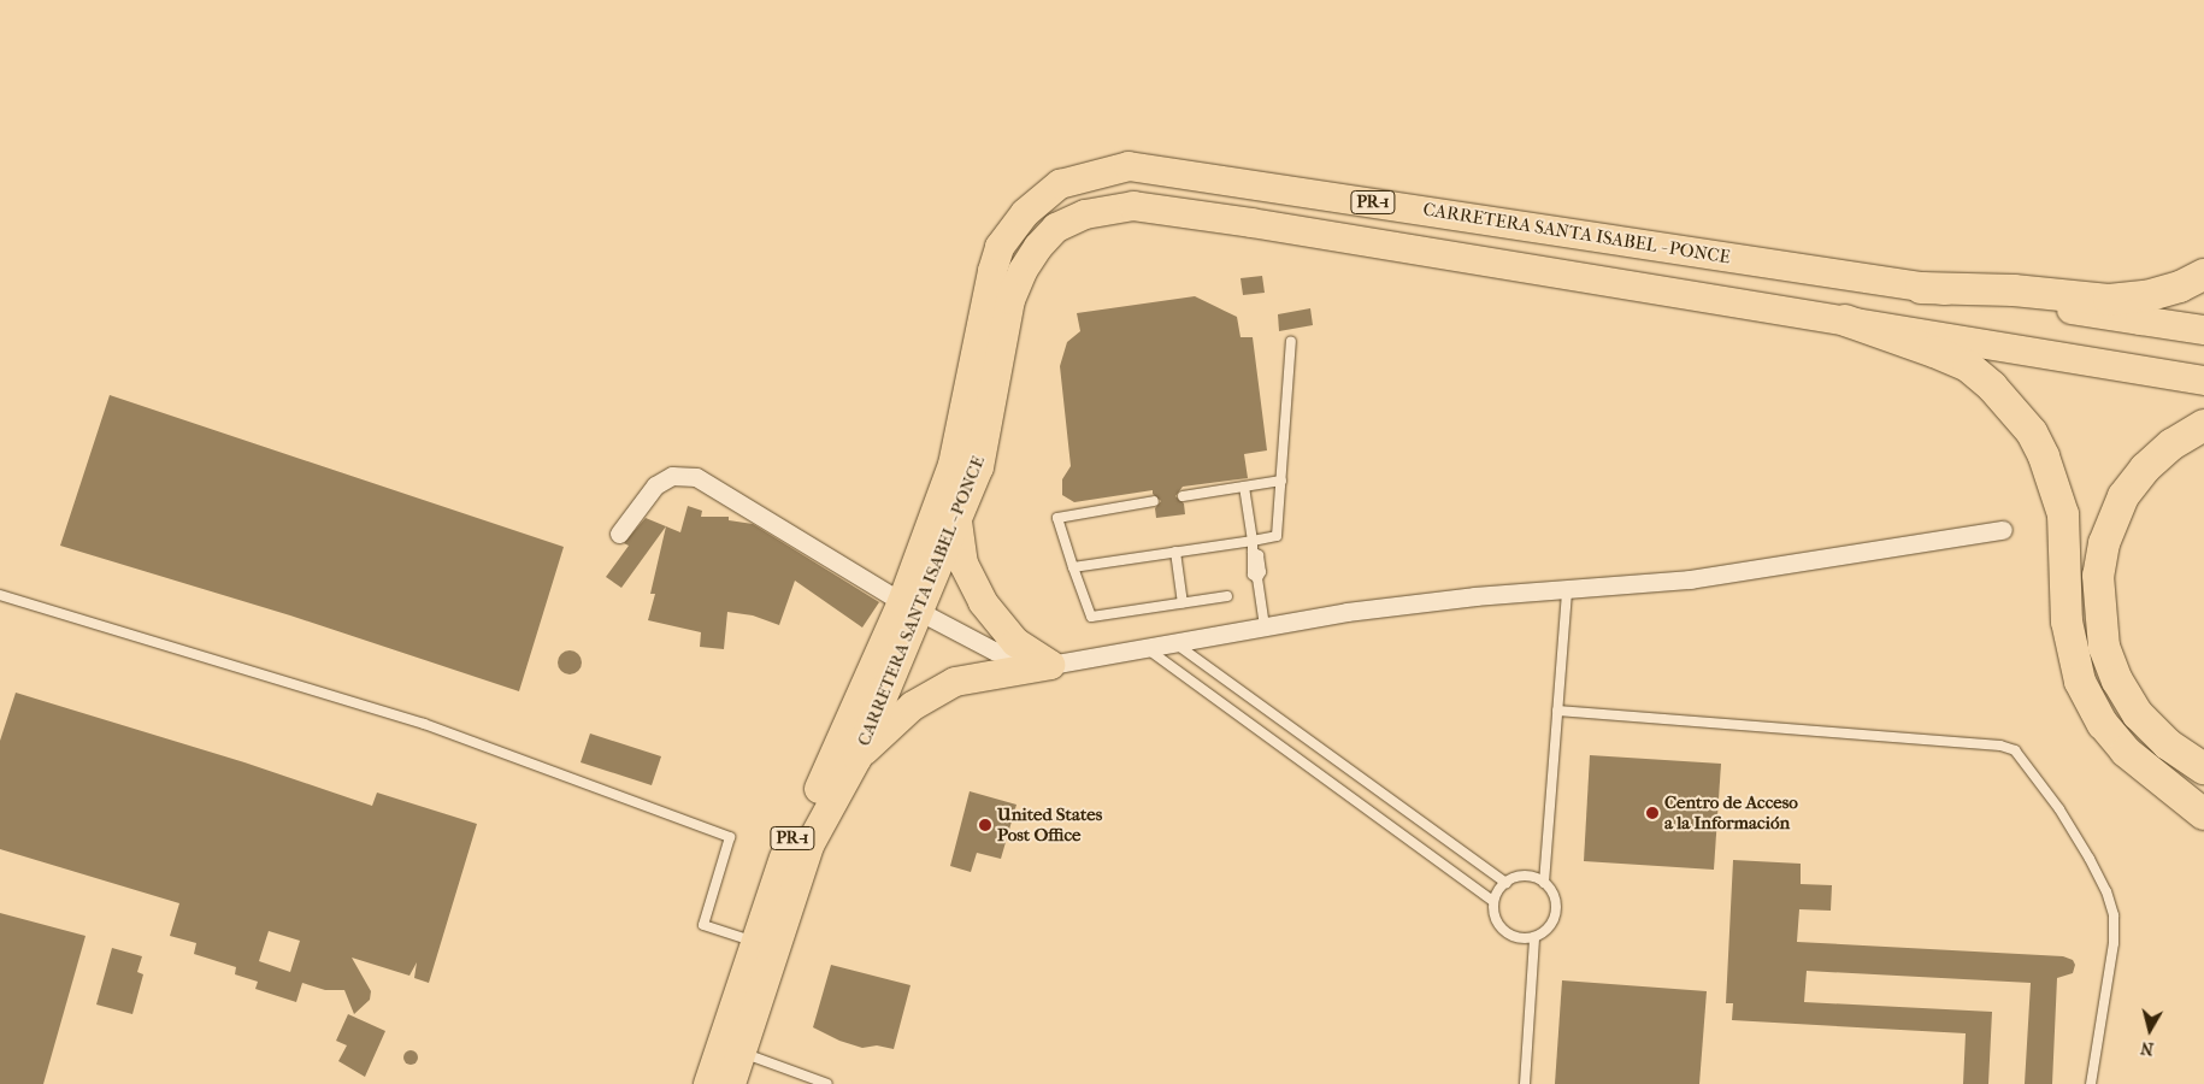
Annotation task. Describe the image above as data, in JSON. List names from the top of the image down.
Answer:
{
  "streets": {
    "main road": ["PR-1", "CARRETERA SANTA ISABEL - PONCE"]
  },
  "places": ["Centro de Acceso a la Información", "United States Post Office"],
  "north": "bottom"
}
